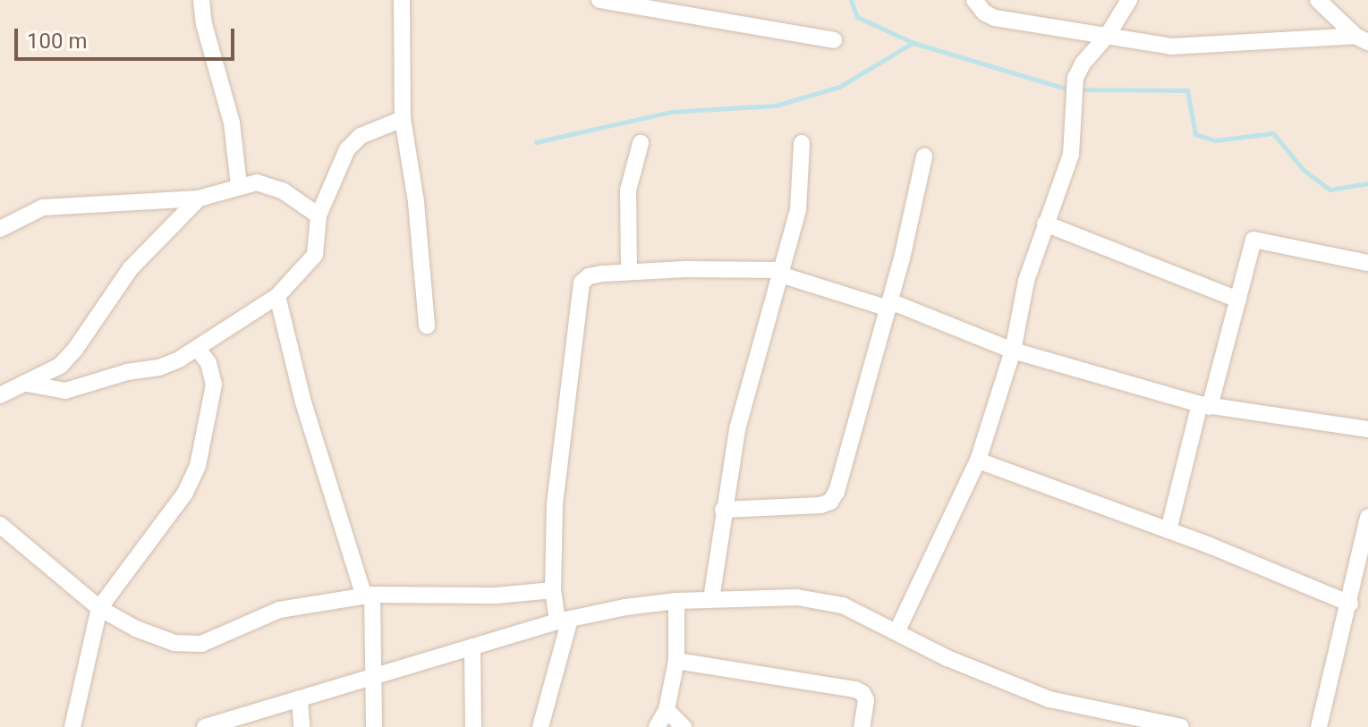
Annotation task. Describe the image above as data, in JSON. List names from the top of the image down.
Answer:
{
  "scale_bar": "100 m"
}
